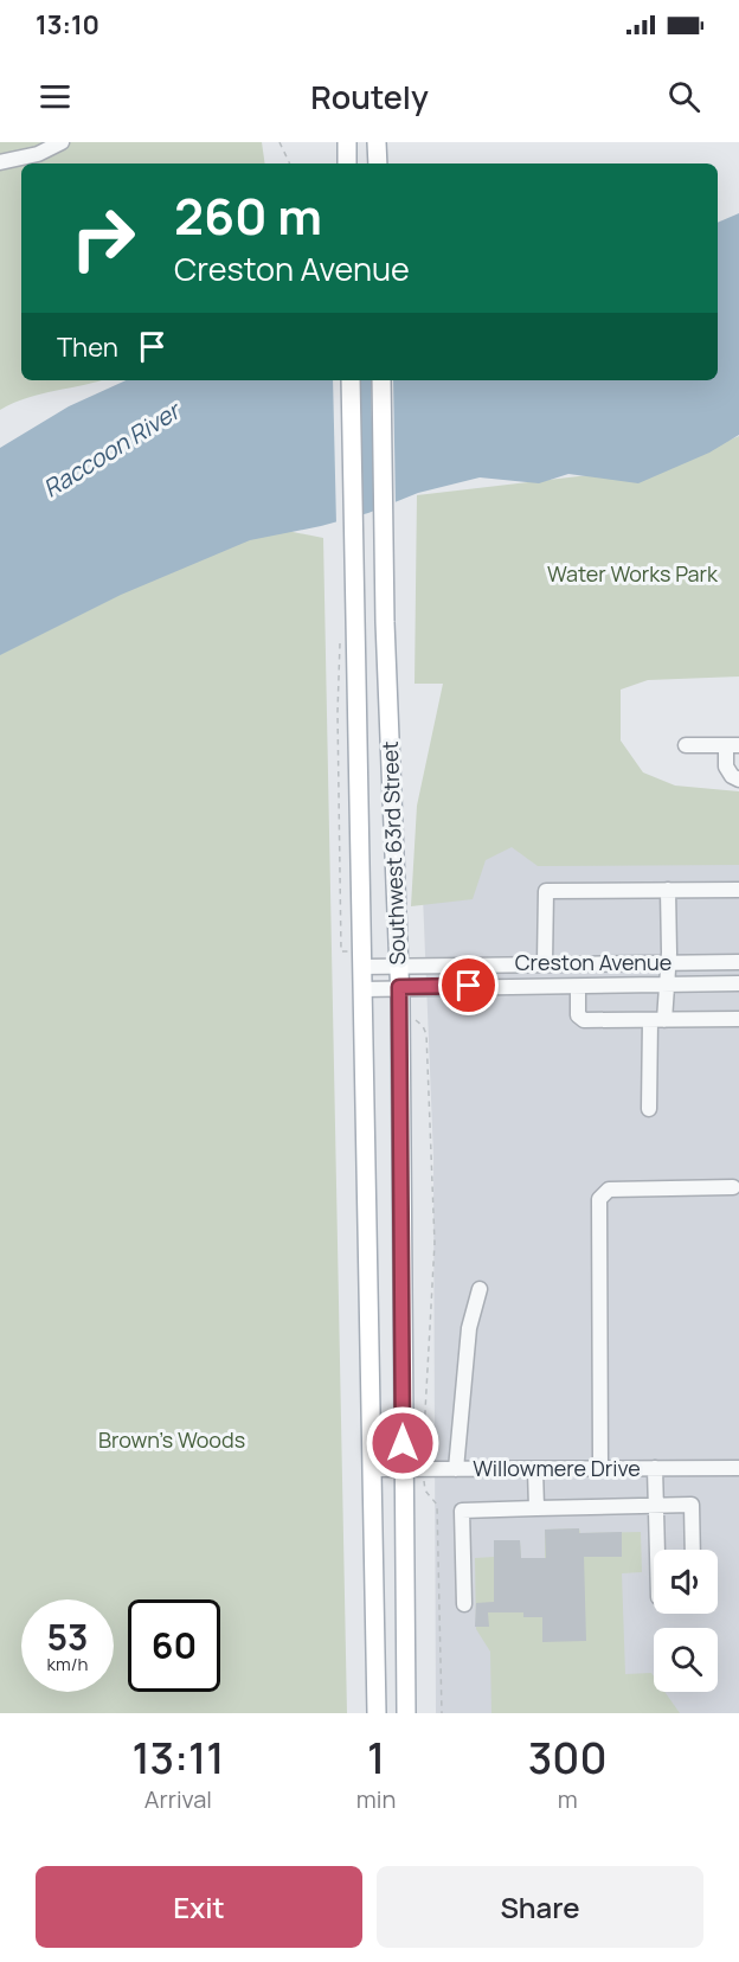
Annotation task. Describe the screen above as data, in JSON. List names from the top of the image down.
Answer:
{
  "streets": {
    "main road": ["Southwest 63rd Street"],
    "street": ["Creston Avenue", "Willowmere Drive"]
  },
  "crossings": [
    ["Southwest 63rd Street", "Creston Avenue"],
    ["Southwest 63rd Street", "Willowmere Drive"]
  ],
  "water": ["Raccoon River"],
  "parks": ["Water Works Park", "Brown's Woods"],
  "page": {
    "status": "13:10",
    "header": "Routely",
    "turn": ["260 m", "Creston Avenue"],
    "then": "Then",
    "speed": "53 km/h",
    "limit": "60",
    "eta": [
      "13:11",
      "Arrival",
      "1",
      "min",
      "300",
      "m"
    ],
    "buttons": ["Exit", "Share"]
  }
}
